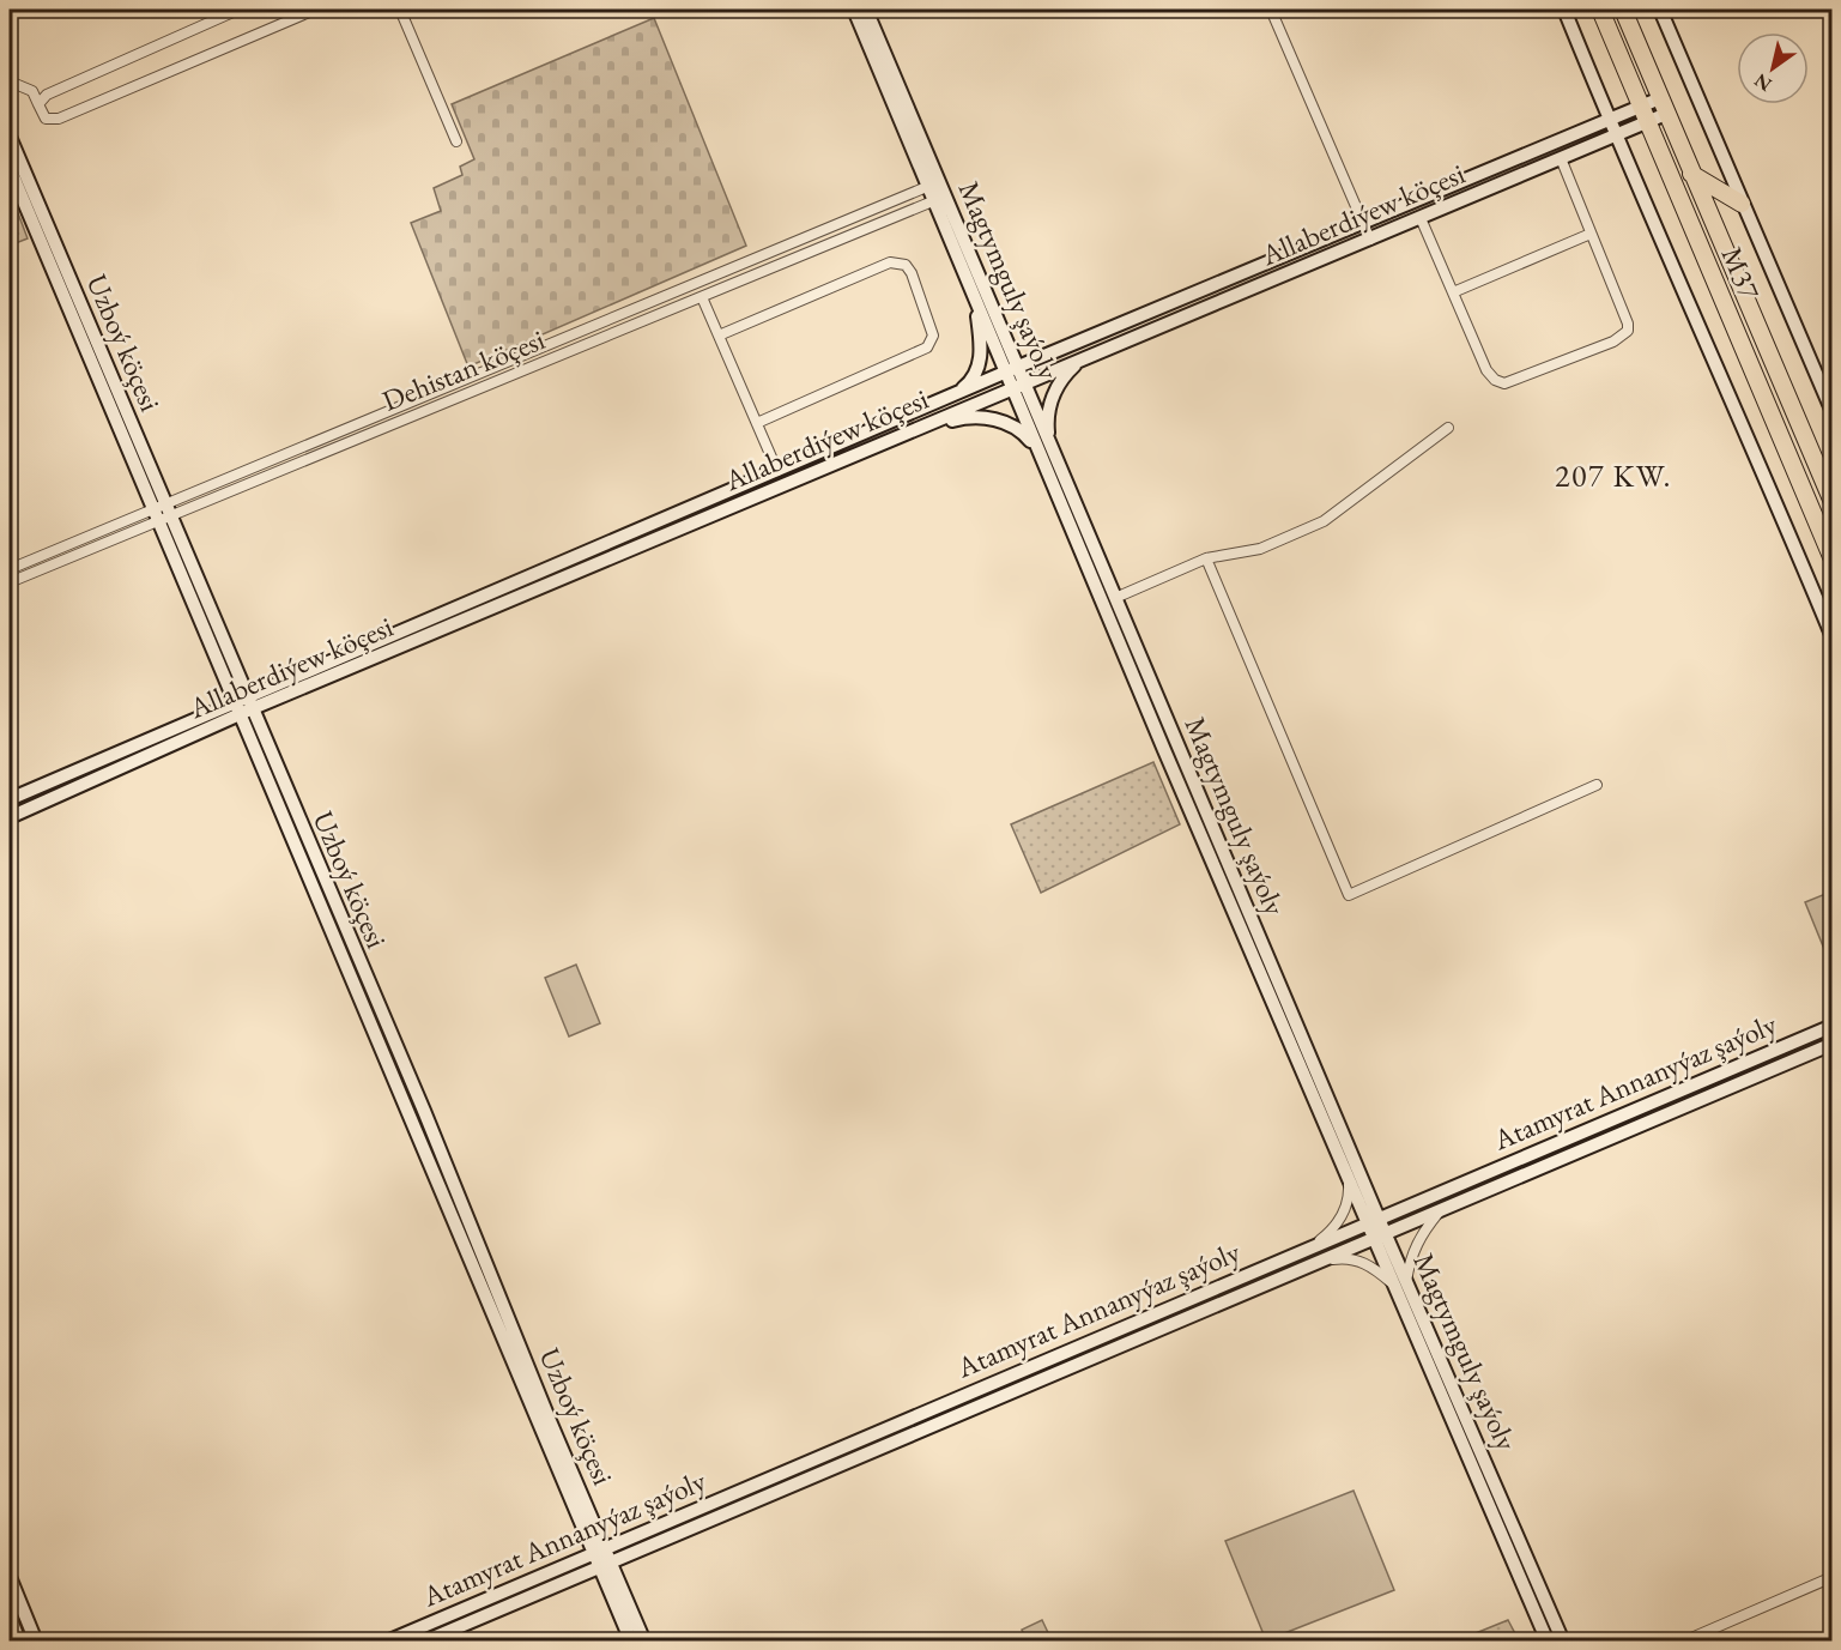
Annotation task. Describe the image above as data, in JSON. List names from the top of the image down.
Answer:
{
  "streets": {
    "highway": ["M37"],
    "street": [
      "Allaberdiýew köçesi",
      "Magtymguly şaýoly",
      "Uzboý köçesi",
      "Dehistan köçesi",
      "Atamyrat Annanyýaz şaýoly"
    ]
  },
  "crossings": [
    ["Allaberdiýew köçesi", "M37"],
    ["Allaberdiýew köçesi", "Magtymguly şaýoly"],
    ["Allaberdiýew köçesi", "Uzboý köçesi"],
    ["Magtymguly şaýoly", "Dehistan köçesi"],
    ["Magtymguly şaýoly", "Atamyrat Annanyýaz şaýoly"],
    ["Uzboý köçesi", "Dehistan köçesi"],
    ["Uzboý köçesi", "Atamyrat Annanyýaz şaýoly"]
  ],
  "districts": ["207 KW."],
  "north": "bottom left"
}
